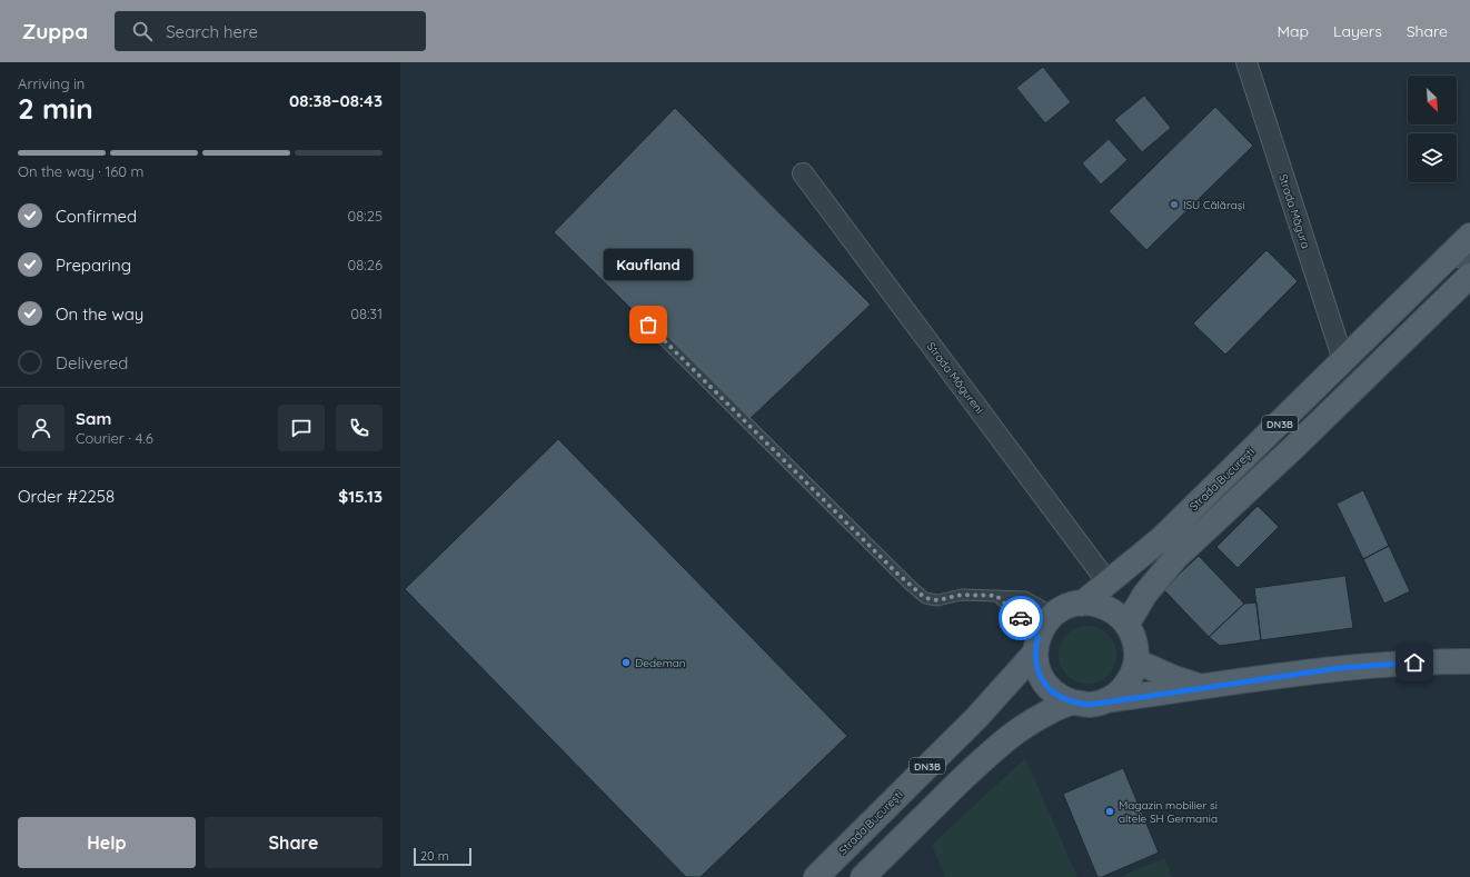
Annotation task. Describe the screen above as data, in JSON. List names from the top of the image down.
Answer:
{
  "streets": {
    "main road": ["DN3B", "Strada București"],
    "street": ["Strada Măgura", "Strada Măgureni"]
  },
  "crossings": [
    ["Strada Măgura", "Strada București"],
    ["Strada Măgureni", "Strada București"],
    ["DN3B", "Strada București"]
  ],
  "places": [
    "ISU Călărași",
    "Kaufland",
    "Dedeman",
    "Magazin mobilier si altele SH Germania"
  ],
  "scale_bar": "20 m",
  "north": "bottom right",
  "page": {
    "header": "Zuppa",
    "search": "Search here",
    "nav": ["Map", "Layers", "Share"],
    "heading": ["2 min", "Arriving in", "08:38–08:43"],
    "panel": [
      "Sam",
      "Courier · 4.6",
      "Order #2258",
      "$15.13"
    ],
    "bar": "On the way · 160 m",
    "list": [
      ["Confirmed", "08:25"],
      ["Preparing", "08:26"],
      ["On the way", "08:31"],
      "Delivered"
    ],
    "bubble": "Kaufland",
    "buttons": ["Help", "Share"],
    "scale": "20 m"
  }
}
